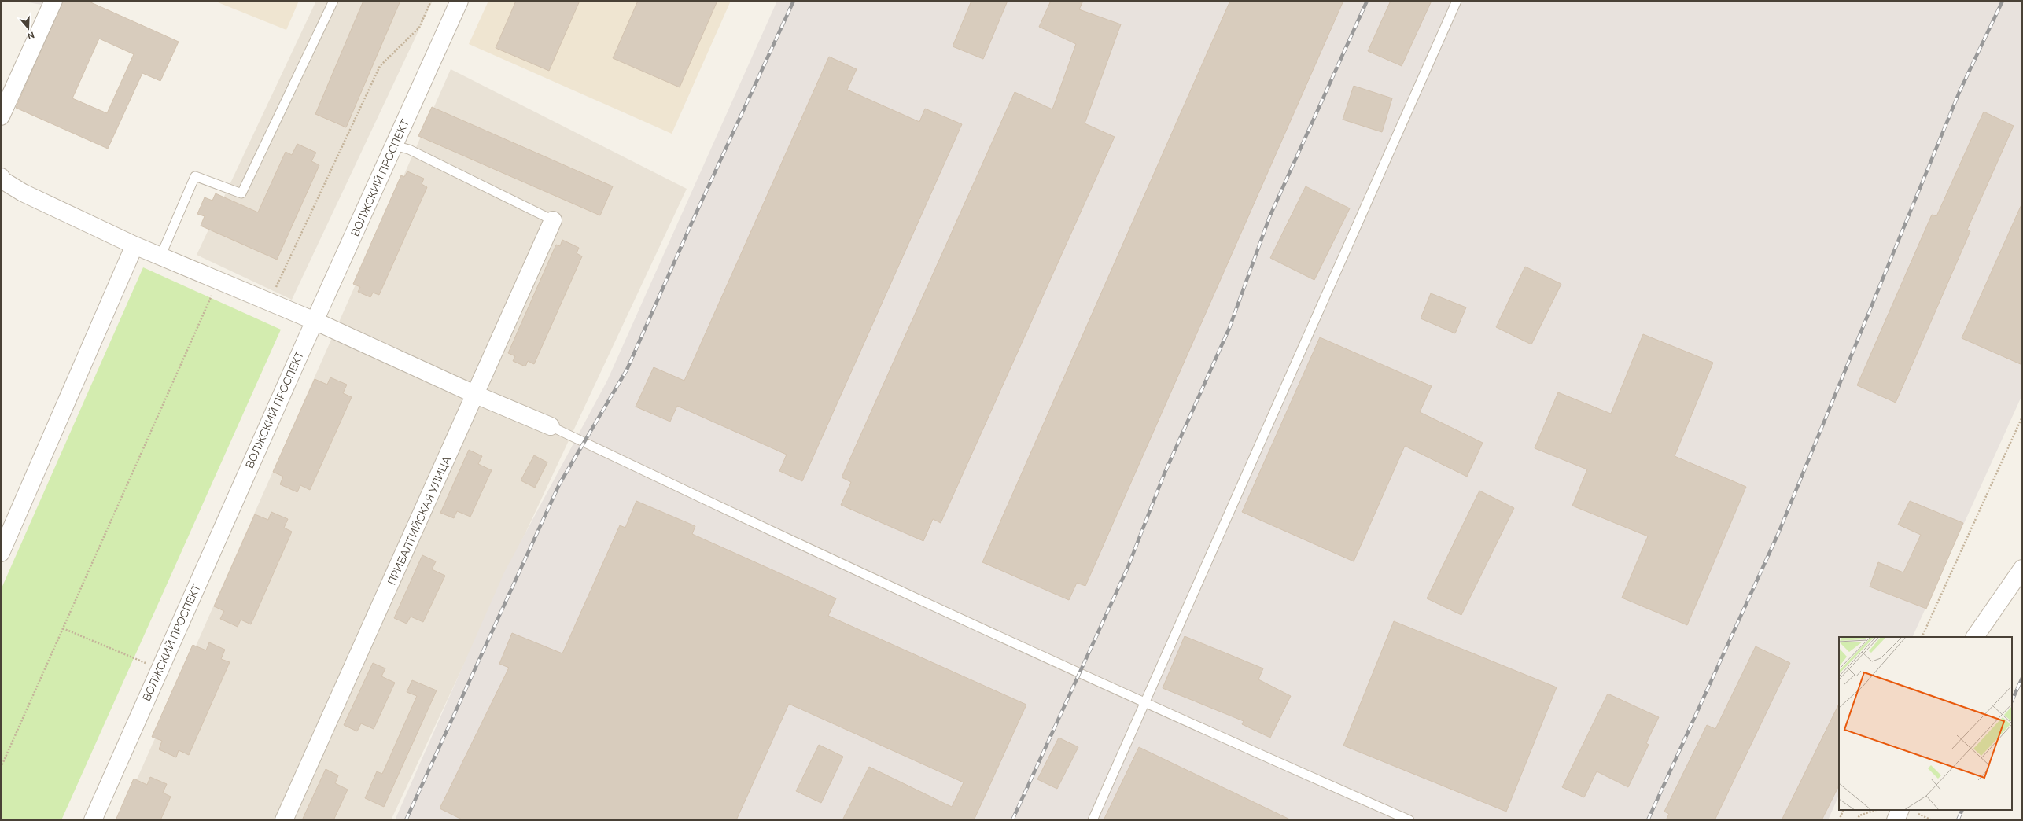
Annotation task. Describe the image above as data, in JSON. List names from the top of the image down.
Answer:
{
  "streets": {
    "street": ["ВОЛЖСКИЙ ПРОСПЕКТ", "ПРИБАЛТИЙСКАЯ УЛИЦА"]
  },
  "north": "bottom"
}
